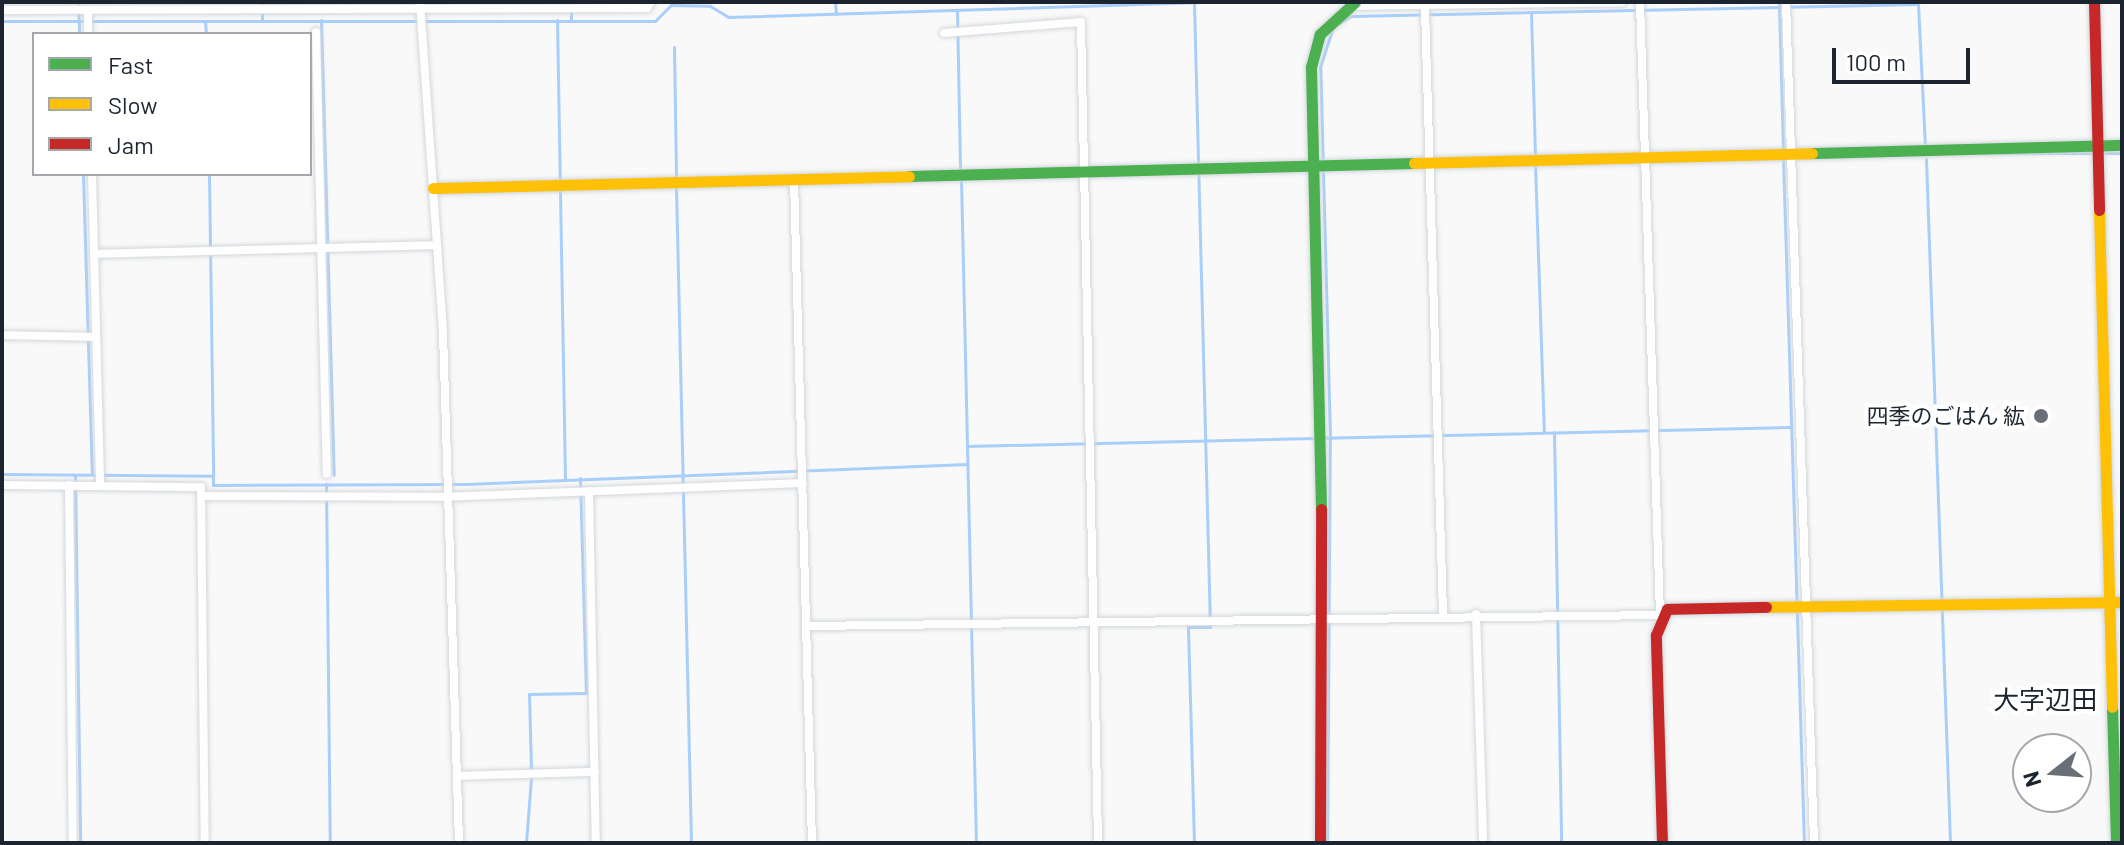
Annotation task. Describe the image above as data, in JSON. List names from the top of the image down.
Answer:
{
  "districts": ["大字辺田"],
  "places": ["四季のごはん 紘"],
  "legend": ["Fast", "Slow", "Jam"],
  "scale_bar": "100 m",
  "north": "left"
}
